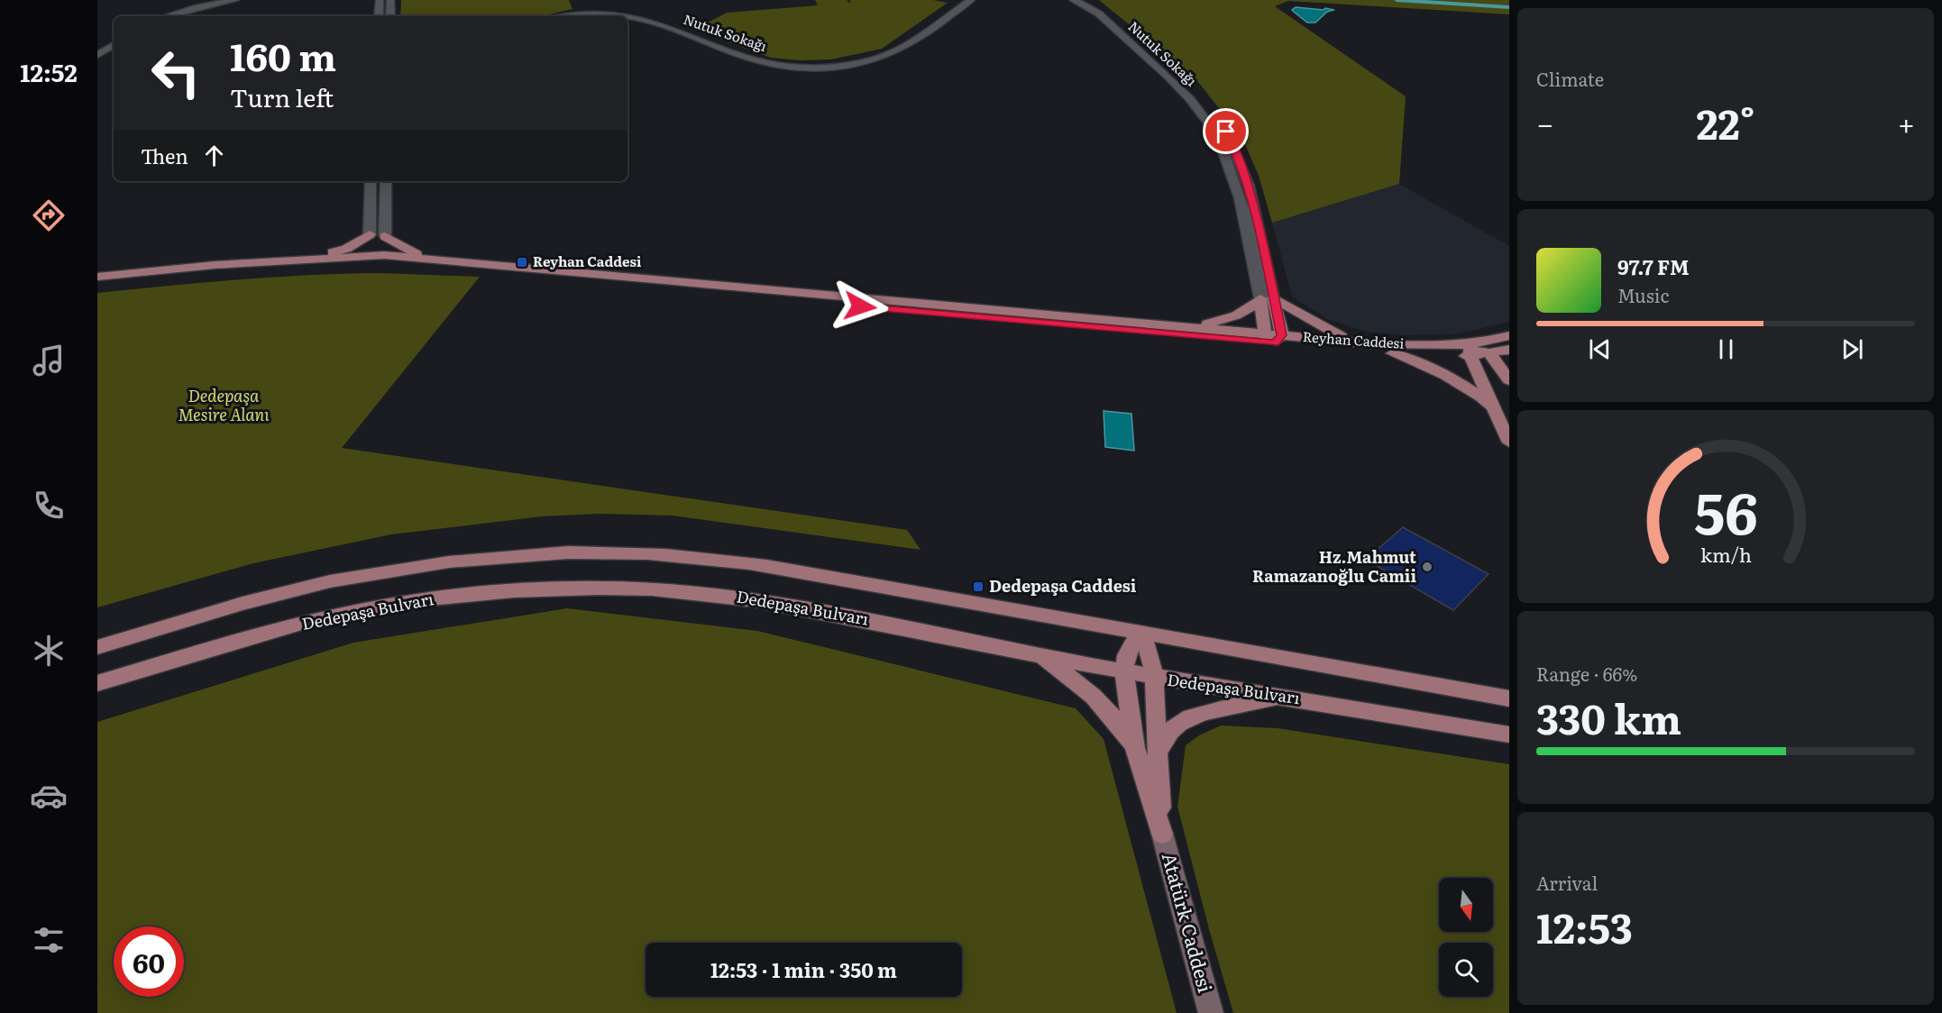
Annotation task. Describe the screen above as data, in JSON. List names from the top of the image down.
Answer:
{
  "streets": {
    "main road": ["Reyhan Caddesi", "Dedepaşa Bulvarı"],
    "street": ["Nutuk Sokağı", "Atatürk Caddesi"]
  },
  "parks": ["Dedepaşa Mesire Alanı"],
  "places": {
    "transit": ["Reyhan Caddesi", "Dedepaşa Caddesi"],
    "other": ["Hz.Mahmut Ramazanoğlu Camii"]
  },
  "north": "bottom",
  "page": {
    "tabs": "12:52",
    "tile": [
      "Climate",
      ["Range · 66%", "330 km"],
      ["Arrival", "12:53"]
    ],
    "turn": ["160 m", "Turn left"],
    "heat": ["−", "22°", "+"],
    "then": "Then",
    "song": ["97.7 FM", "Music"],
    "limit": "60",
    "trip": "12:53 · 1 min · 350 m",
    "gauge": ["56", "km/h"]
  }
}
